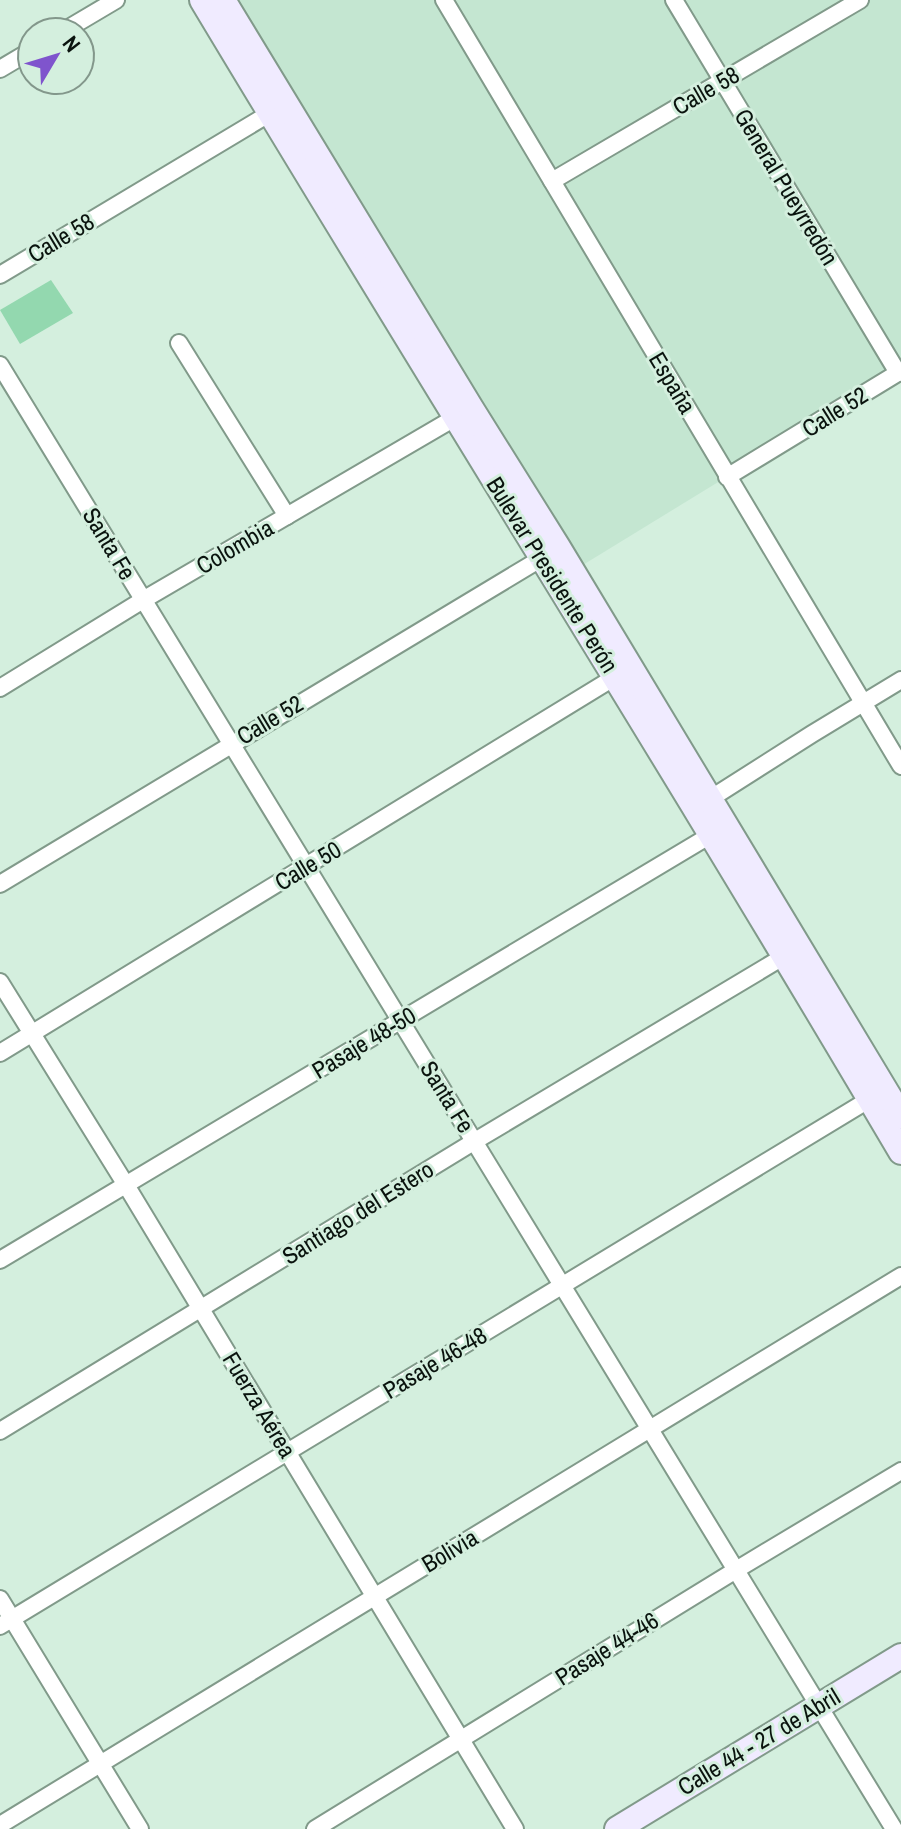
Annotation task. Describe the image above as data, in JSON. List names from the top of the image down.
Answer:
{
  "streets": {
    "main road": ["Bulevar Presidente Perón", "Calle 44 - 27 de Abril"],
    "street": [
      "Calle 58",
      "General Pueyrredón",
      "España",
      "Calle 52",
      "Santa Fe",
      "Colombia",
      "Calle 50",
      "Pasaje 48-50",
      "Santiago del Estero",
      "Pasaje 46-48",
      "Fuerza Aérea",
      "Bolivia",
      "Pasaje 44-46"
    ]
  },
  "crossings": [
    ["Calle 58", "General Pueyrredón"],
    ["Calle 58", "España"],
    ["Calle 58", "Bulevar Presidente Perón"],
    ["General Pueyrredón", "Calle 52"],
    ["España", "Calle 52"],
    ["Calle 52", "Santa Fe"],
    ["Calle 52", "Bulevar Presidente Perón"],
    ["Santa Fe", "Colombia"],
    ["Santa Fe", "Calle 50"],
    ["Santa Fe", "Pasaje 48-50"],
    ["Santa Fe", "Santiago del Estero"],
    ["Santa Fe", "Pasaje 46-48"],
    ["Santa Fe", "Bolivia"],
    ["Santa Fe", "Pasaje 44-46"],
    ["Santa Fe", "Calle 44 - 27 de Abril"],
    ["Colombia", "Bulevar Presidente Perón"],
    ["Bulevar Presidente Perón", "Calle 50"],
    ["Bulevar Presidente Perón", "Pasaje 48-50"],
    ["Bulevar Presidente Perón", "Santiago del Estero"],
    ["Bulevar Presidente Perón", "Pasaje 46-48"],
    ["Calle 50", "Fuerza Aérea"],
    ["Pasaje 48-50", "Fuerza Aérea"],
    ["Santiago del Estero", "Fuerza Aérea"],
    ["Pasaje 46-48", "Fuerza Aérea"],
    ["Fuerza Aérea", "Bolivia"],
    ["Fuerza Aérea", "Pasaje 44-46"]
  ],
  "north": "top right"
}
